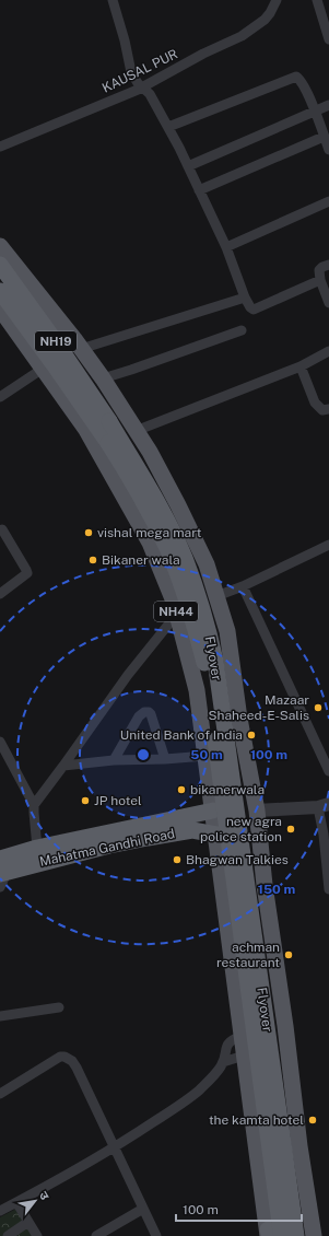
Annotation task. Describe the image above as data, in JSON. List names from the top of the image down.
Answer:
{
  "streets": {
    "highway": ["NH19", "Flyover", "Mahatma Gandhi Road"],
    "main road": ["NH44"],
    "street": ["KAUSAL PUR"]
  },
  "crossings": [
    ["NH44", "Mahatma Gandhi Road"]
  ],
  "places": [
    "vishal mega mart",
    "Bikaner wala",
    "Mazaar Shaheed-E-Salis",
    "United Bank of India",
    "bikanerwala",
    "JP hotel",
    "new agra police station",
    "Bhagwan Talkies",
    "achman restaurant",
    "the kamta hotel"
  ],
  "scale_bar": "100 m",
  "north": "top right",
  "rings": ["50 m", "100 m", "150 m"]
}
